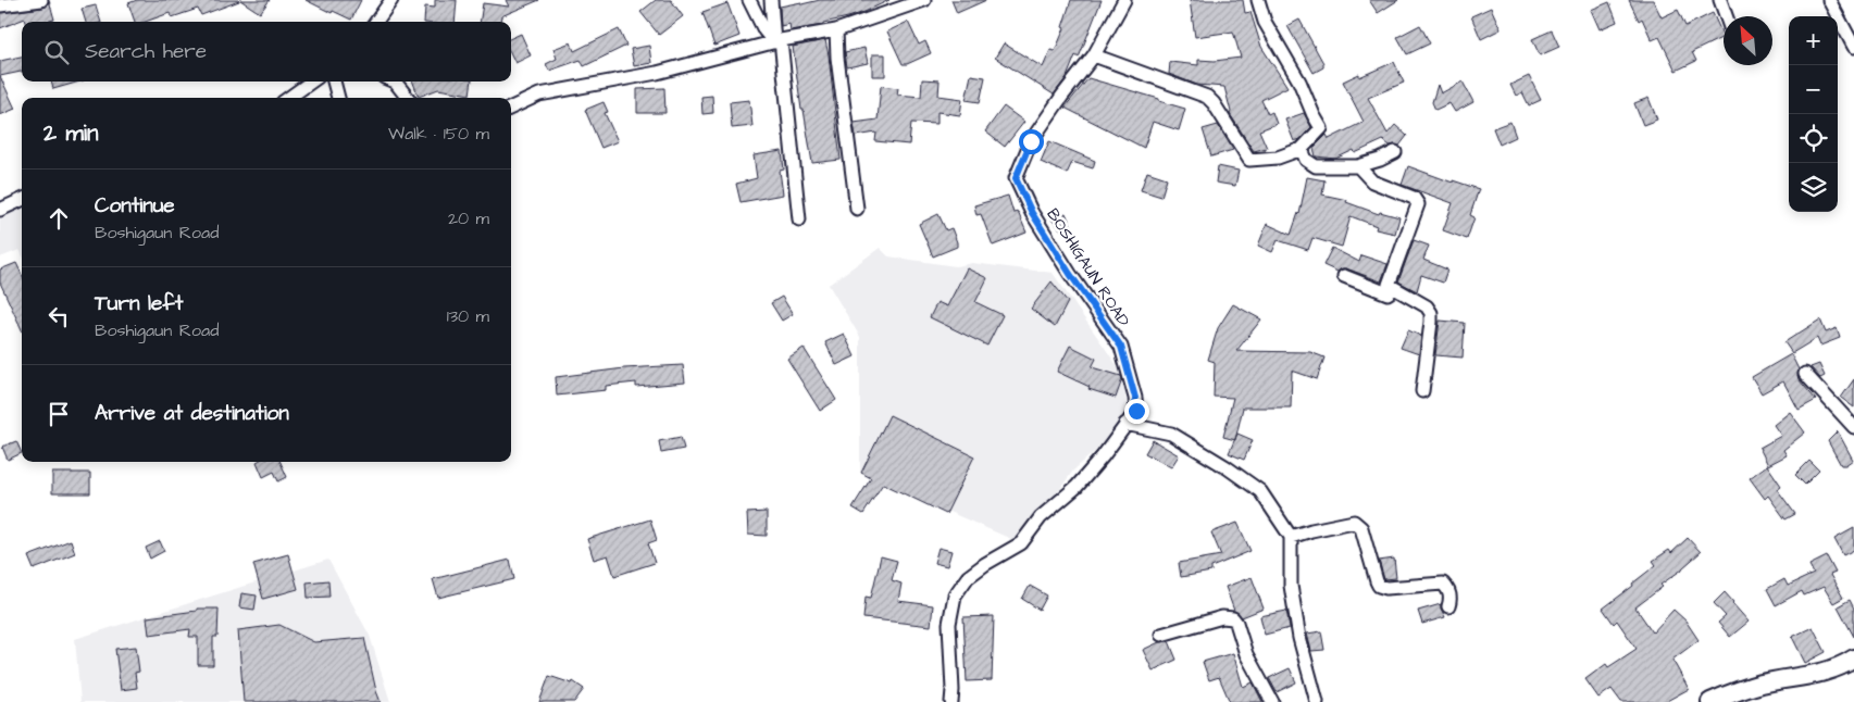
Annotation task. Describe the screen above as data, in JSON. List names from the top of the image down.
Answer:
{
  "streets": {
    "street": ["BOSHIGAUN ROAD"]
  },
  "north": "top left",
  "page": {
    "map_buttons": ["+", "−"],
    "search": "Search here",
    "heading": ["2 min", "Walk · 150 m"],
    "list": [
      ["Continue", "Boshigaun Road", "20 m"],
      ["Turn left", "Boshigaun Road", "130 m"],
      "Arrive at destination"
    ]
  }
}
